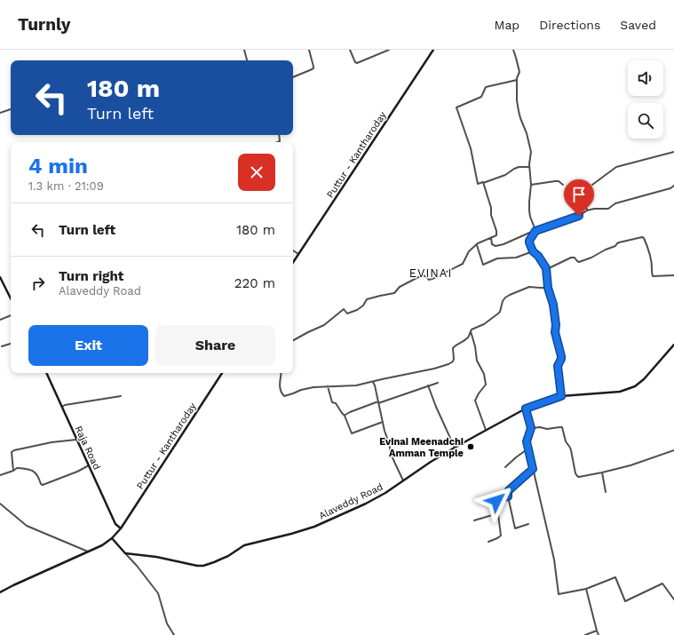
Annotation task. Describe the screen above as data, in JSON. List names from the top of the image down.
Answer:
{
  "streets": {
    "street": ["Puttur - Kantharoday", "Raja Road", "Alaveddy Road"]
  },
  "crossings": [
    ["Puttur - Kantharoday", "Raja Road"]
  ],
  "districts": ["EVINAI"],
  "places": ["Evinai Meenadchi Amman Temple"],
  "page": {
    "header": "Turnly",
    "nav": ["Map", "Directions", "Saved"],
    "turn": ["180 m", "Turn left"],
    "heading": ["4 min", "1.3 km · 21:09"],
    "list": [
      {
        "name": "Turn left",
        "value": "180 m"
      },
      {
        "name": "Turn right",
        "note": "Alaveddy Road",
        "value": "220 m"
      }
    ],
    "buttons": ["Exit", "Share"]
  }
}
